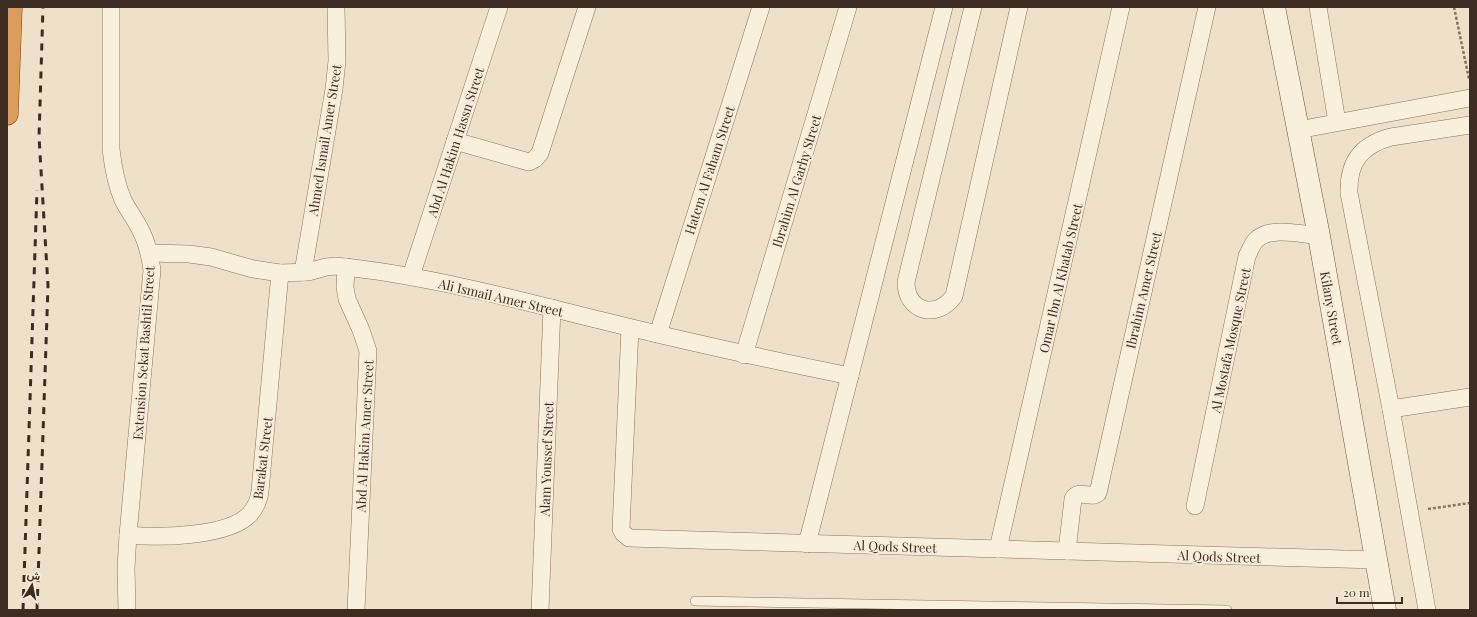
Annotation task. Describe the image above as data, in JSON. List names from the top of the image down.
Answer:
{
  "streets": {
    "street": [
      "Ahmed Ismail Amer Street",
      "Abd Al Hakim Hassn Street",
      "Hatem Al Faham Street",
      "Ibrahim Al Garhy Street",
      "Omar Ibn Al Khatab Street",
      "Ibrahim Amer Street",
      "Ali Ismail Amer Street",
      "Kilany Street",
      "Al Mostafa Mosque Street",
      "Extension Sekat Bashtil Street",
      "Abd Al Hakim Amer Street",
      "Barakat Street",
      "Alam Youssef Street",
      "Al Qods Street"
    ]
  },
  "crossings": [
    ["Ahmed Ismail Amer Street", "Ali Ismail Amer Street"],
    ["Abd Al Hakim Hassn Street", "Ali Ismail Amer Street"],
    ["Hatem Al Faham Street", "Ali Ismail Amer Street"],
    ["Ibrahim Al Garhy Street", "Ali Ismail Amer Street"],
    ["Omar Ibn Al Khatab Street", "Al Qods Street"],
    ["Ibrahim Amer Street", "Al Qods Street"],
    ["Ali Ismail Amer Street", "Extension Sekat Bashtil Street"],
    ["Ali Ismail Amer Street", "Abd Al Hakim Amer Street"],
    ["Ali Ismail Amer Street", "Barakat Street"],
    ["Ali Ismail Amer Street", "Alam Youssef Street"],
    ["Ali Ismail Amer Street", "Al Qods Street"],
    ["Kilany Street", "Al Mostafa Mosque Street"],
    ["Kilany Street", "Al Qods Street"],
    ["Extension Sekat Bashtil Street", "Barakat Street"]
  ],
  "scale_bar": "20 m",
  "north": "top"
}
